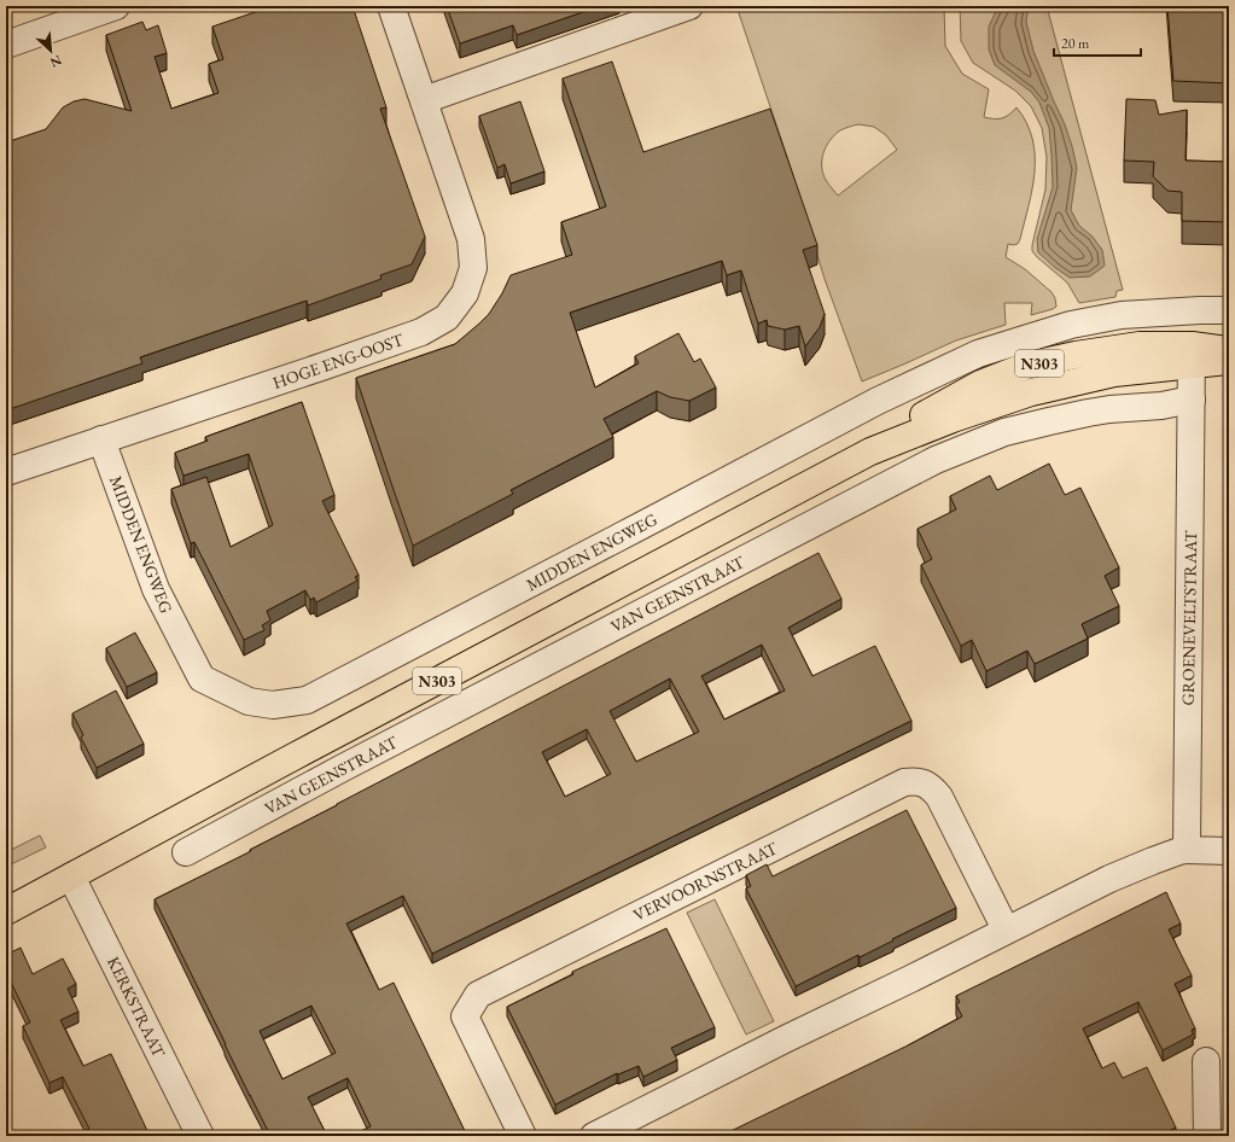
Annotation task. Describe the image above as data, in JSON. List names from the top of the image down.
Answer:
{
  "streets": {
    "main road": ["N303", "VAN GEENSTRAAT"],
    "street": [
      "HOGE ENG-OOST",
      "MIDDEN ENGWEG",
      "GROENEVELTSTRAAT",
      "VERVOORNSTRAAT",
      "KERKSTRAAT"
    ]
  },
  "crossings": [
    ["HOGE ENG-OOST", "MIDDEN ENGWEG"],
    ["VAN GEENSTRAAT", "GROENEVELTSTRAAT"],
    ["VAN GEENSTRAAT", "KERKSTRAAT"]
  ],
  "scale_bar": "20 m",
  "north": "bottom right"
}
